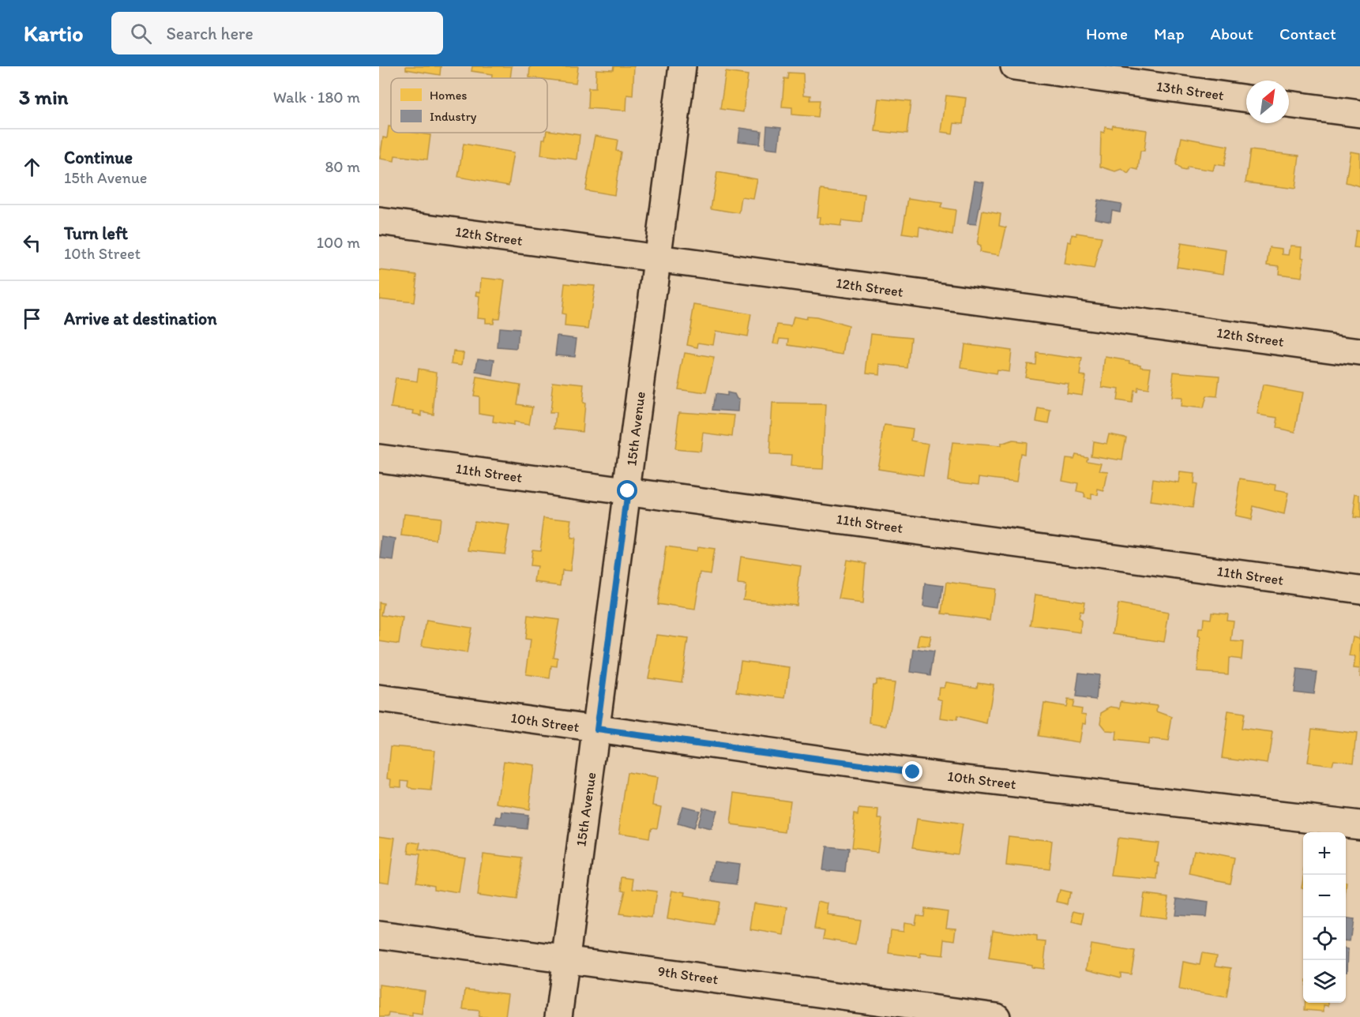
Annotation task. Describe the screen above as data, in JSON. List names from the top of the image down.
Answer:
{
  "streets": {
    "street": [
      "13th Street",
      "12th Street",
      "15th Avenue",
      "11th Street",
      "10th Street",
      "9th Street"
    ]
  },
  "crossings": [
    ["12th Street", "15th Avenue"],
    ["15th Avenue", "11th Street"],
    ["15th Avenue", "10th Street"],
    ["15th Avenue", "9th Street"]
  ],
  "legend": ["Homes", "Industry"],
  "north": "top right",
  "page": {
    "header": "Kartio",
    "search": "Search here",
    "nav": [
      "Home",
      "Map",
      "About",
      "Contact"
    ],
    "heading": ["3 min", "Walk · 180 m"],
    "list": [
      ["Continue", "15th Avenue", "80 m"],
      ["Turn left", "10th Street", "100 m"],
      "Arrive at destination"
    ],
    "map_buttons": ["+", "−"]
  }
}
